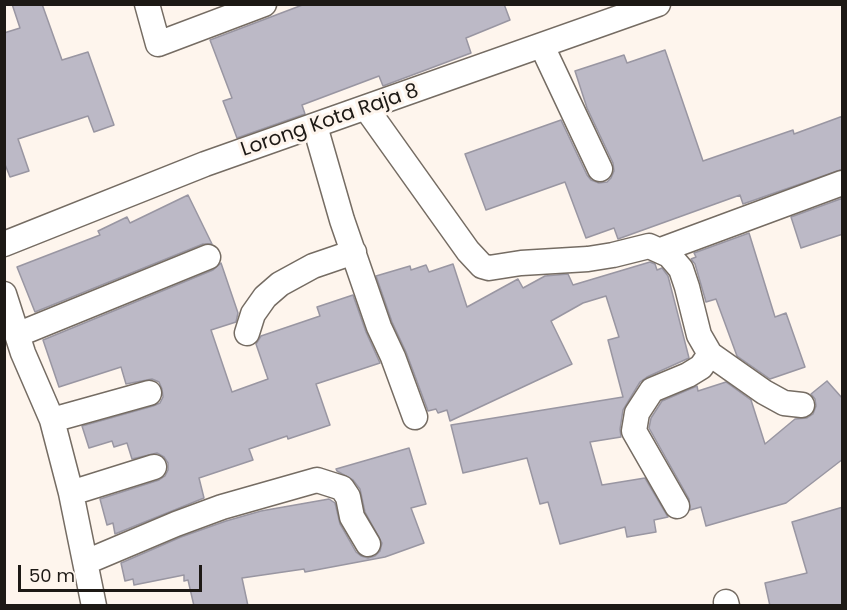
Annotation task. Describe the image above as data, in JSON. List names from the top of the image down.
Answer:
{
  "streets": {
    "street": ["Lorong Kota Raja 8"]
  },
  "scale_bar": "50 m"
}
